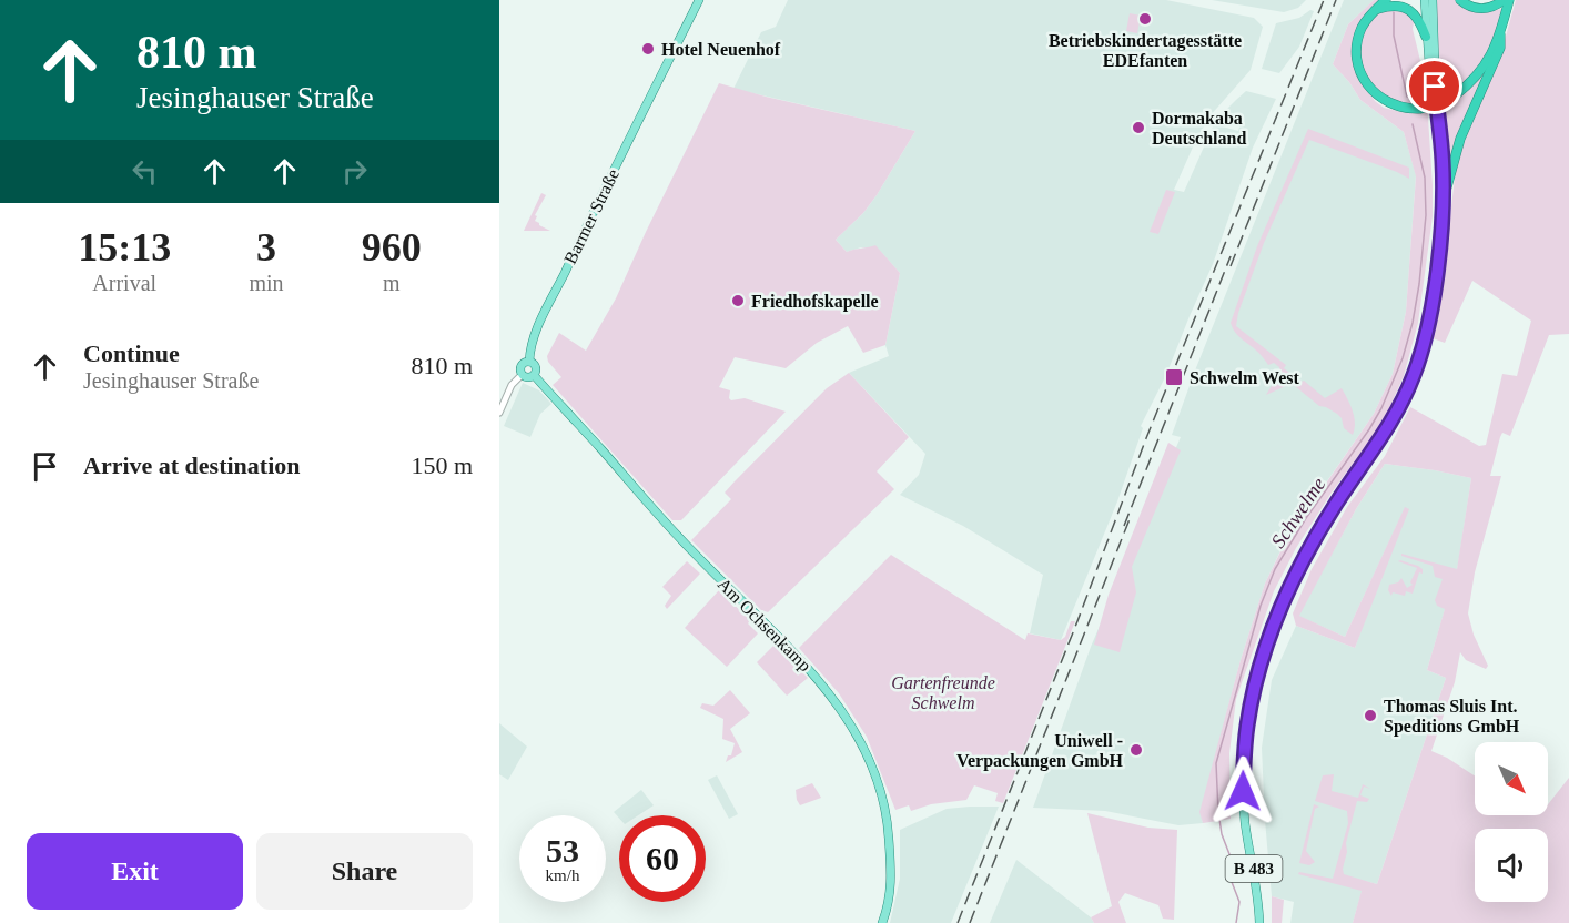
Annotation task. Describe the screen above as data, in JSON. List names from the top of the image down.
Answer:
{
  "streets": {
    "main road": ["Barmer Straße", "Am Ochsenkamp", "B 483"]
  },
  "crossings": [
    ["Barmer Straße", "Am Ochsenkamp"]
  ],
  "water": ["Schwelme"],
  "parks": ["Gartenfreunde Schwelm"],
  "places": {
    "other": [
      "Betriebskindertagesstätte EDEfanten",
      "Hotel Neuenhof",
      "Dormakaba Deutschland",
      "Friedhofskapelle",
      "Thomas Sluis Int. Speditions GmbH",
      "Uniwell - Verpackungen GmbH"
    ],
    "transit": ["Schwelm West"]
  },
  "north": "bottom right",
  "page": {
    "turn": ["810 m", "Jesinghauser Straße"],
    "eta": [
      "15:13",
      "Arrival",
      "3",
      "min",
      "960",
      "m"
    ],
    "list": [
      {
        "name": "Continue",
        "note": "Jesinghauser Straße",
        "value": "810 m"
      },
      {
        "name": "Arrive at destination",
        "value": "150 m"
      }
    ],
    "speed": "53 km/h",
    "limit": "60",
    "buttons": ["Exit", "Share"]
  }
}
